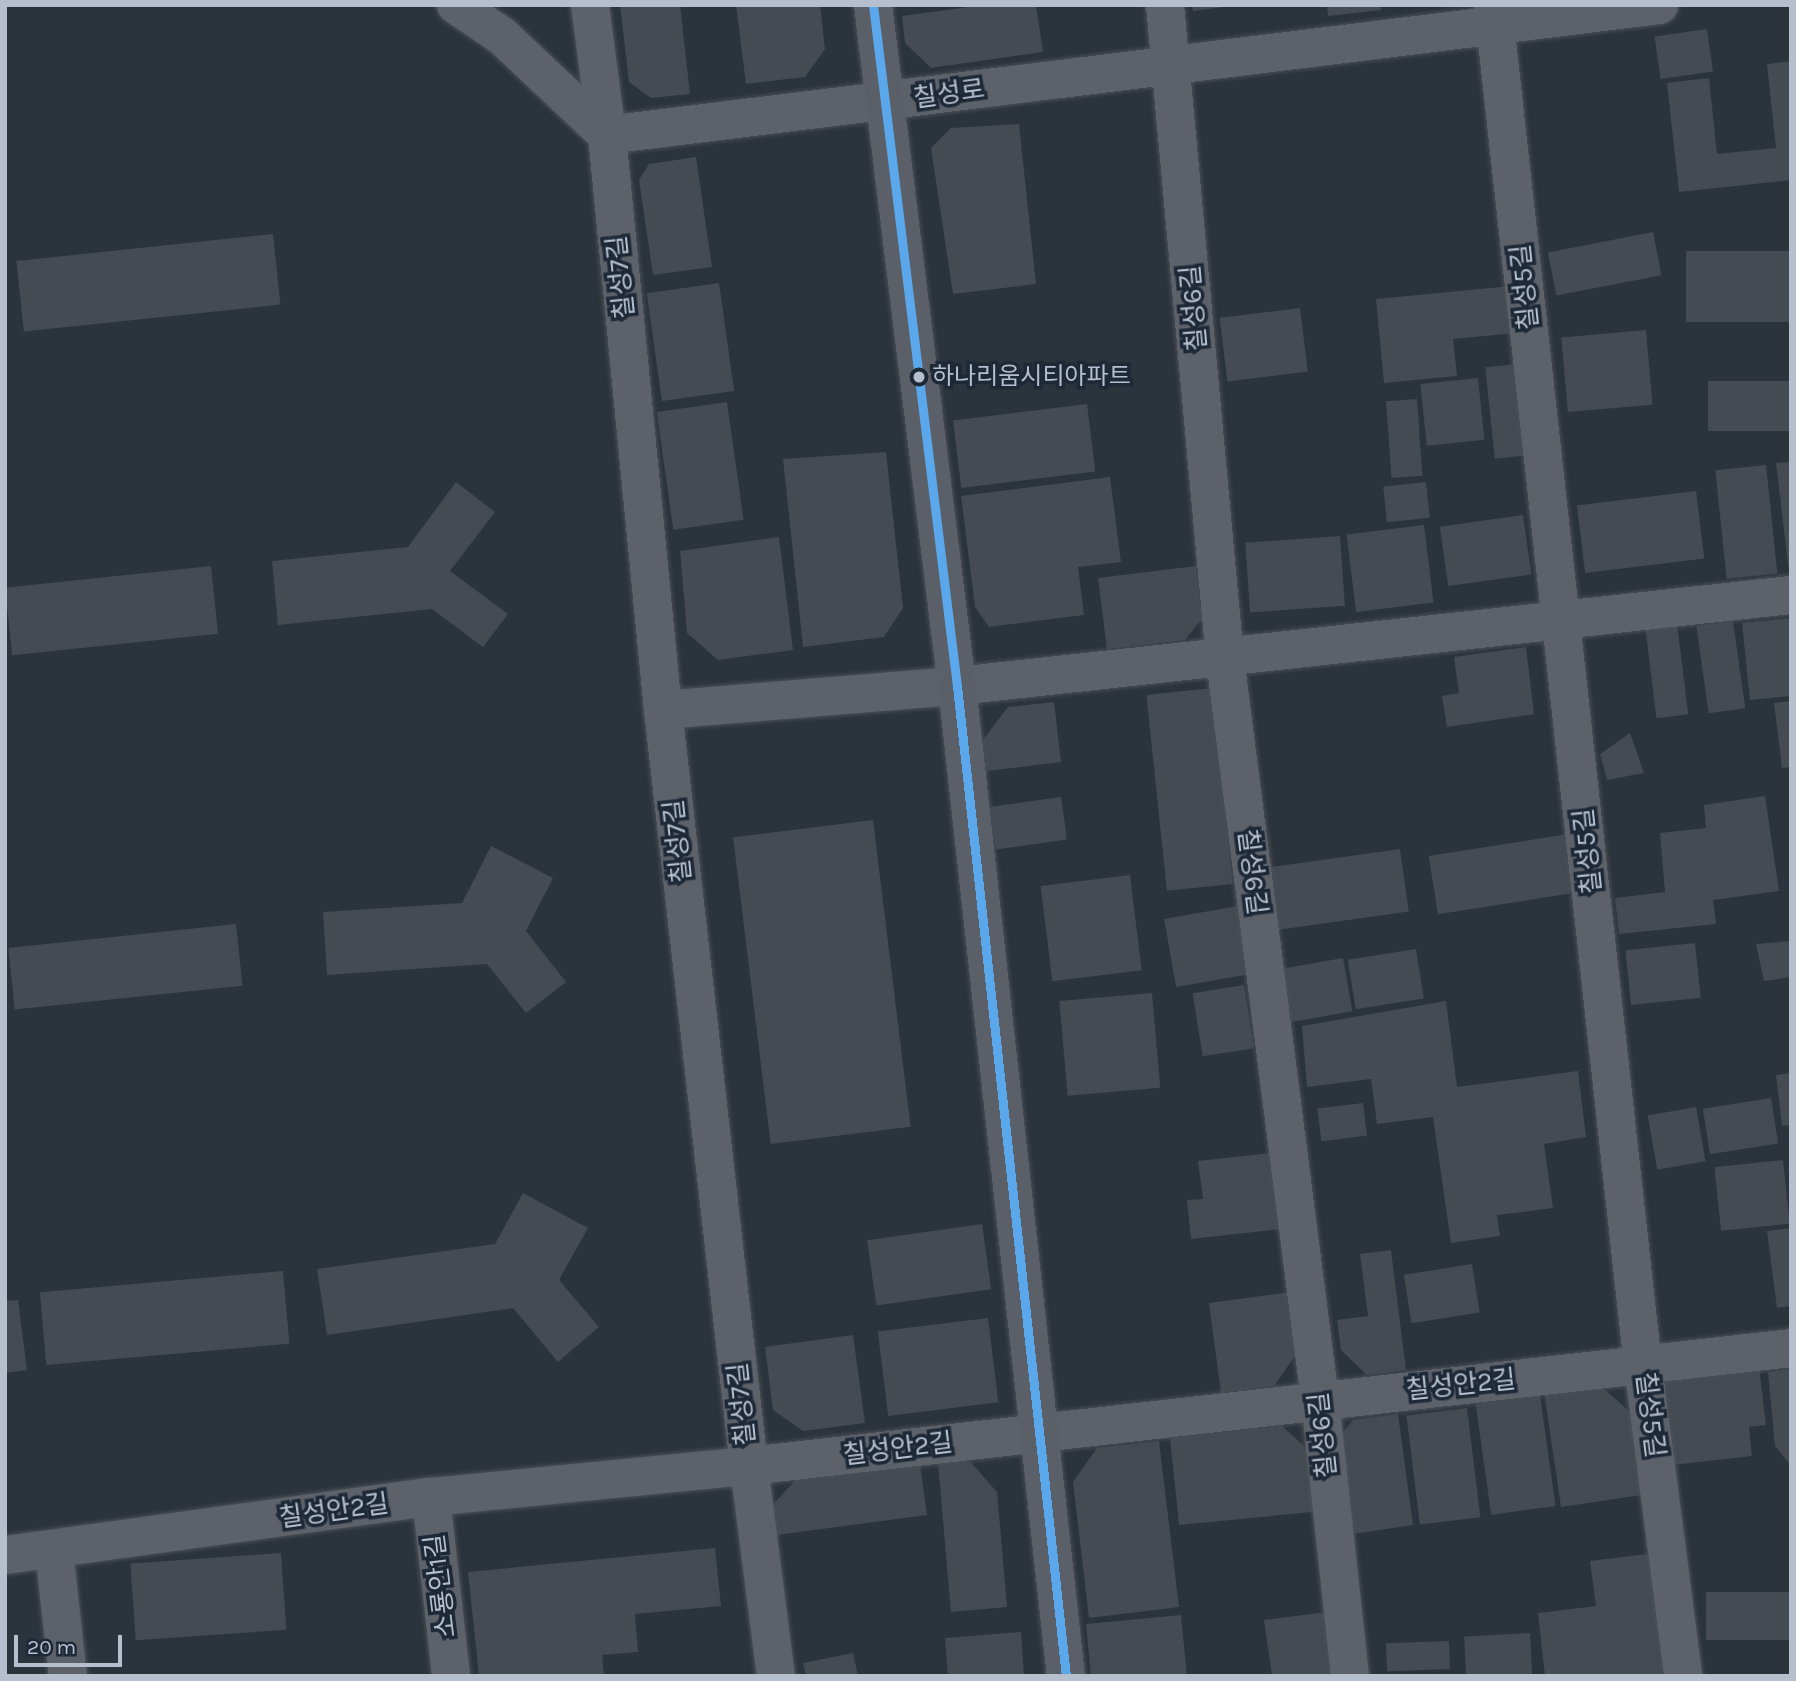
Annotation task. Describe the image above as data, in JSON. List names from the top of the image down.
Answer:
{
  "streets": {
    "street": [
      "칠성로",
      "칠성7길",
      "칠성5길",
      "칠성6길",
      "칠성안2길",
      "소룡안1길"
    ]
  },
  "crossings": [
    ["칠성로", "칠성6길"],
    ["칠성로", "칠성안2길"],
    ["칠성7길", "칠성안2길"],
    ["칠성5길", "칠성안2길"],
    ["칠성6길", "칠성안2길"],
    ["칠성안2길", "소룡안1길"]
  ],
  "places": ["하나리움시티아파트"],
  "scale_bar": "20 m"
}
